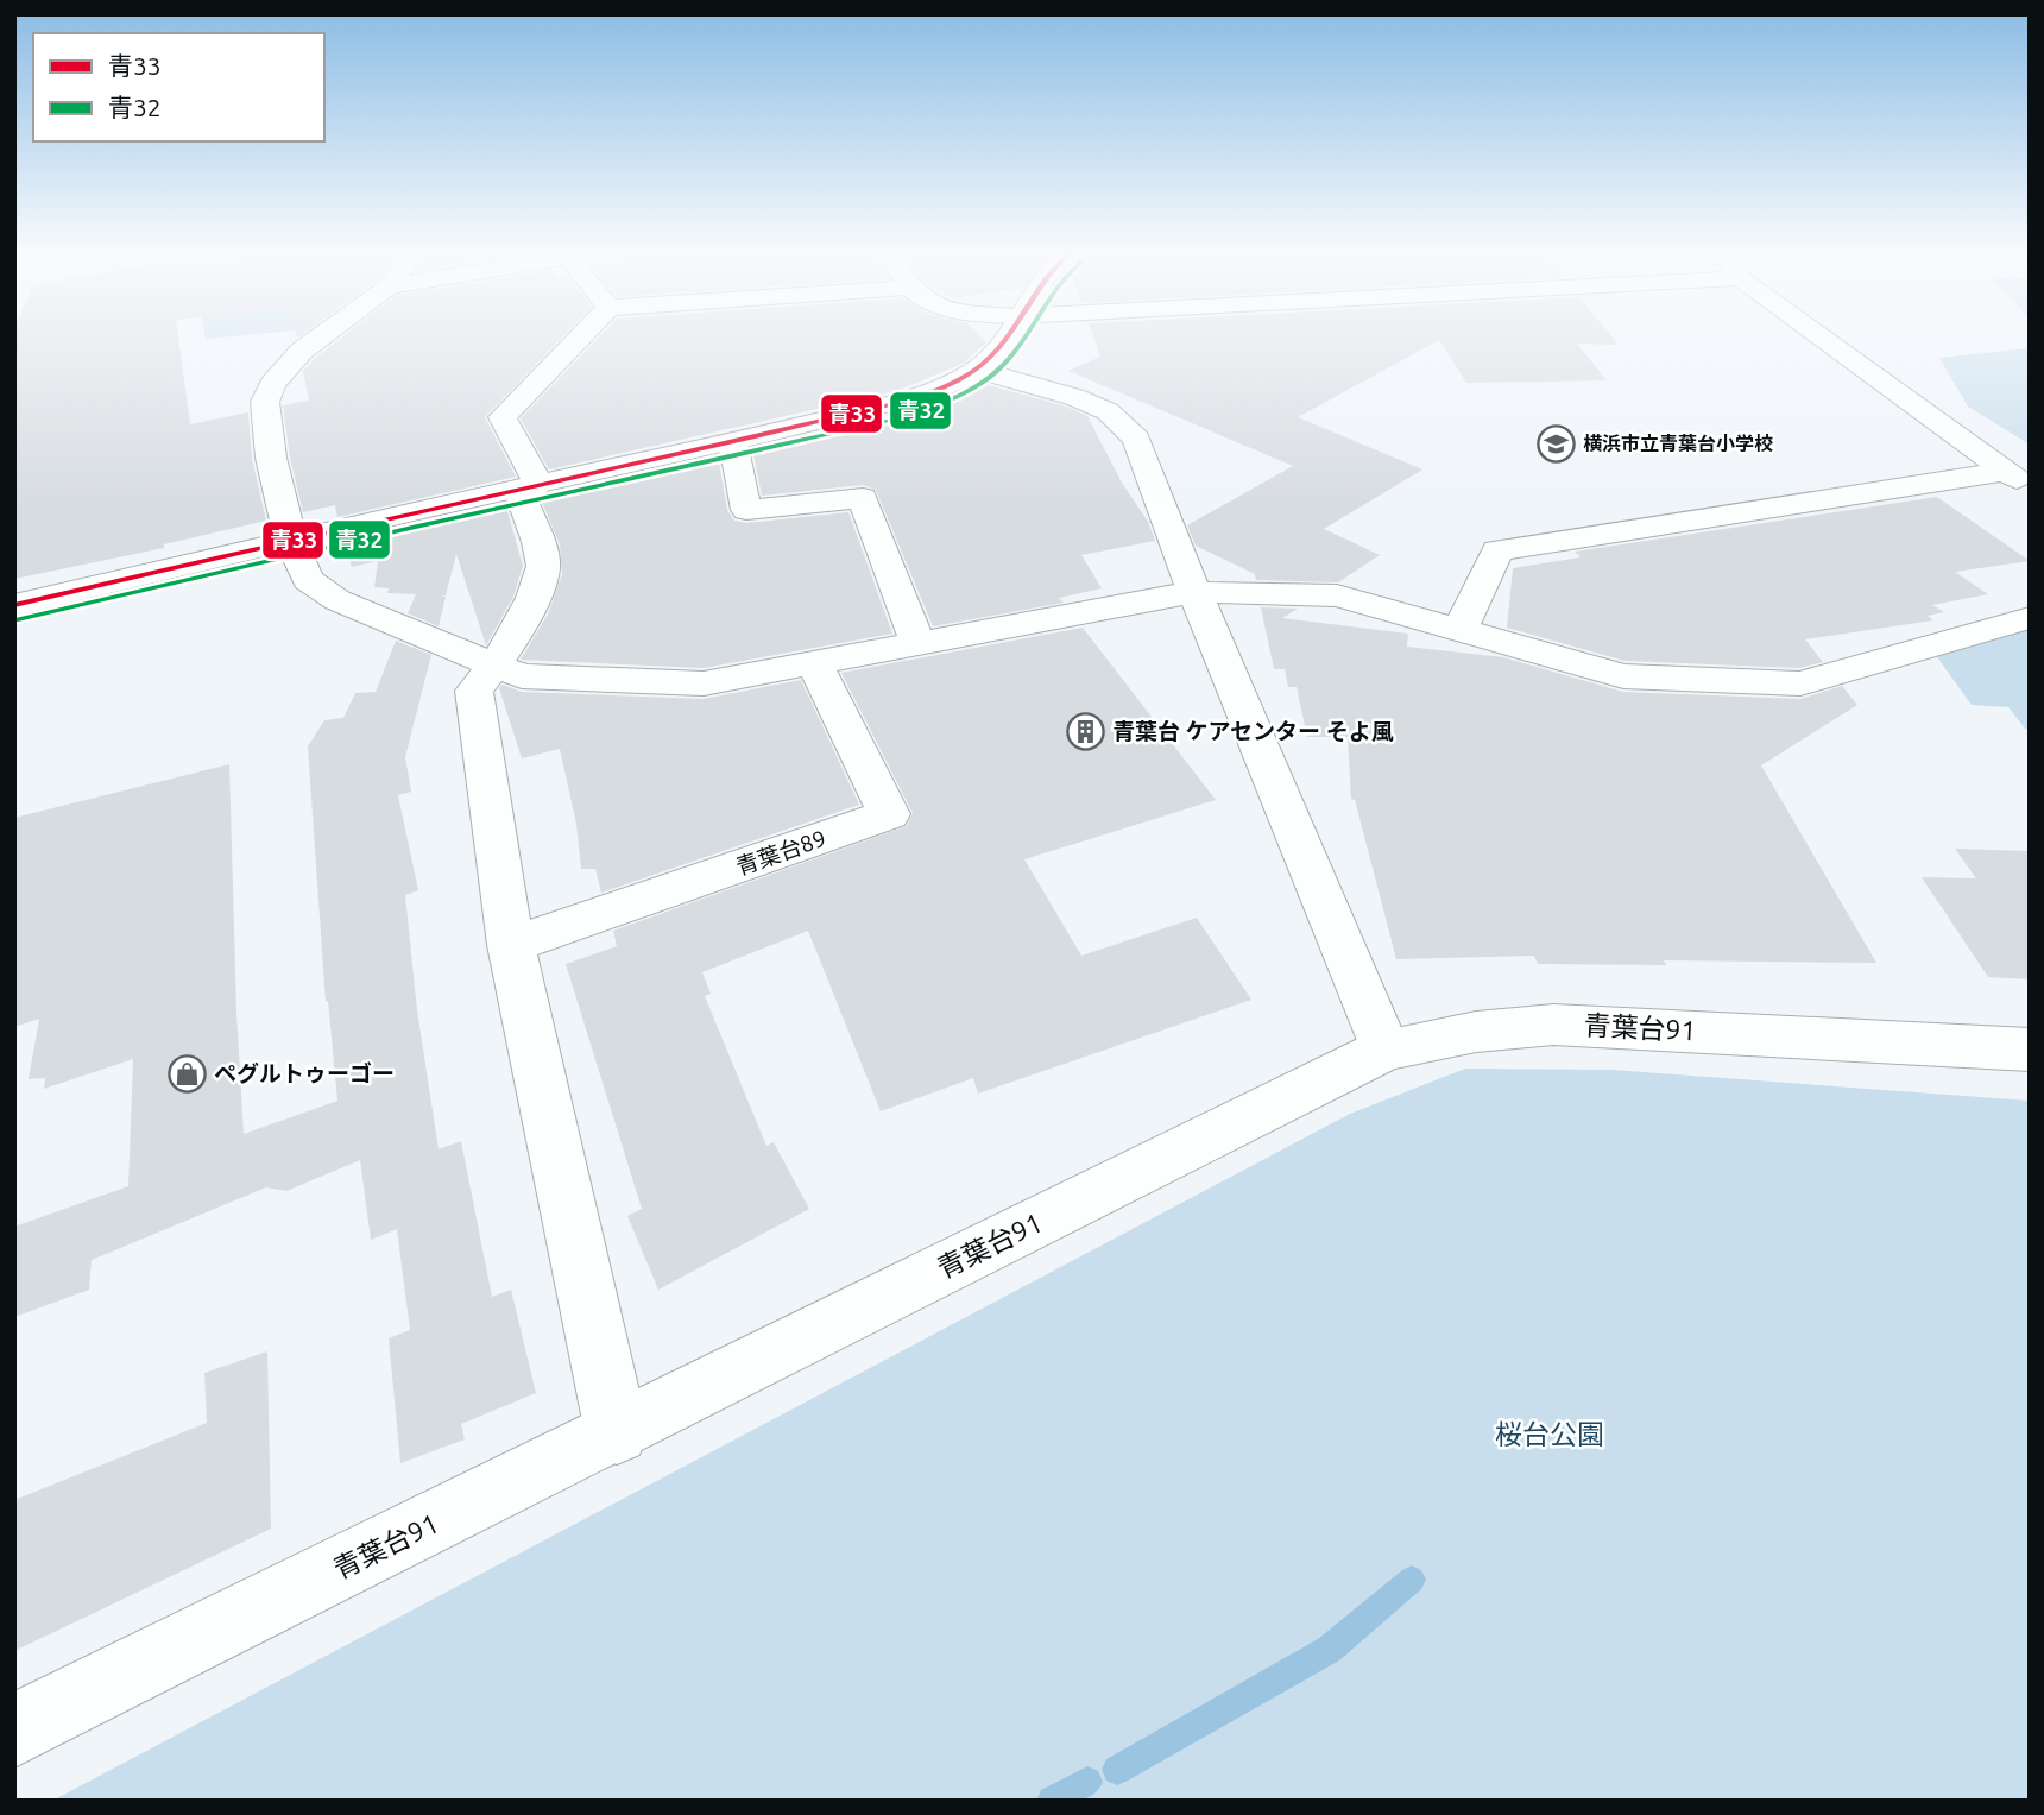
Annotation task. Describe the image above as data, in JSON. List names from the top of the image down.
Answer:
{
  "streets": {
    "street": ["青葉台89", "青葉台91"]
  },
  "parks": ["桜台公園"],
  "places": {
    "school or university": ["横浜市立青葉台小学校"],
    "building": ["青葉台 ケアセンター そよ風"],
    "shop": ["ペグルトゥーゴー"]
  },
  "lines": ["transit line 青33", "transit line 青32"],
  "legend": ["青33", "青32"]
}
